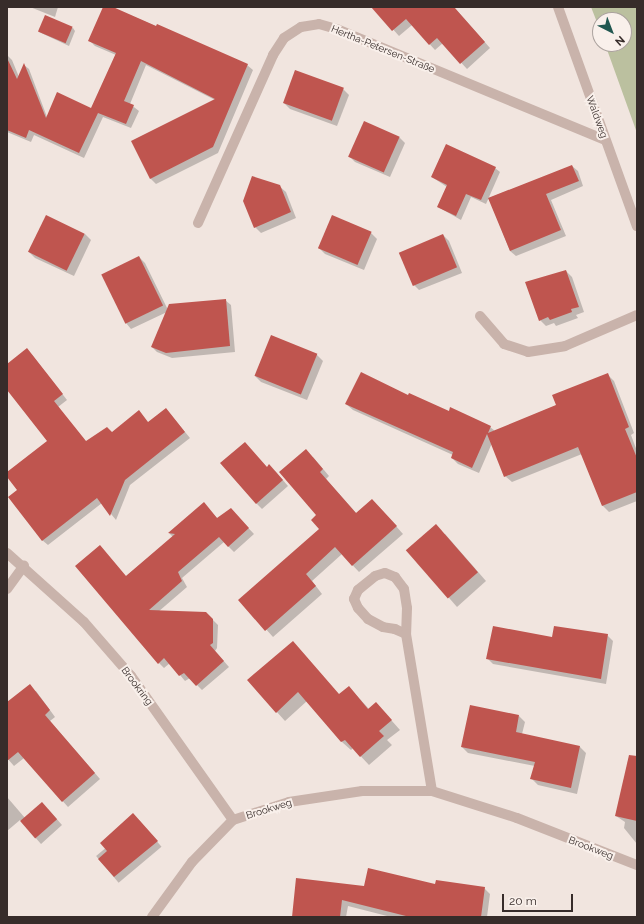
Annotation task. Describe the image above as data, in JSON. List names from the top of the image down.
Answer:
{
  "streets": {
    "street": [
      "Hertha-Petersen-Straße",
      "Waldweg",
      "Brookring",
      "Brookweg"
    ]
  },
  "crossings": [
    ["Hertha-Petersen-Straße", "Waldweg"],
    ["Brookring", "Brookweg"]
  ],
  "scale_bar": "20 m",
  "north": "bottom right"
}
